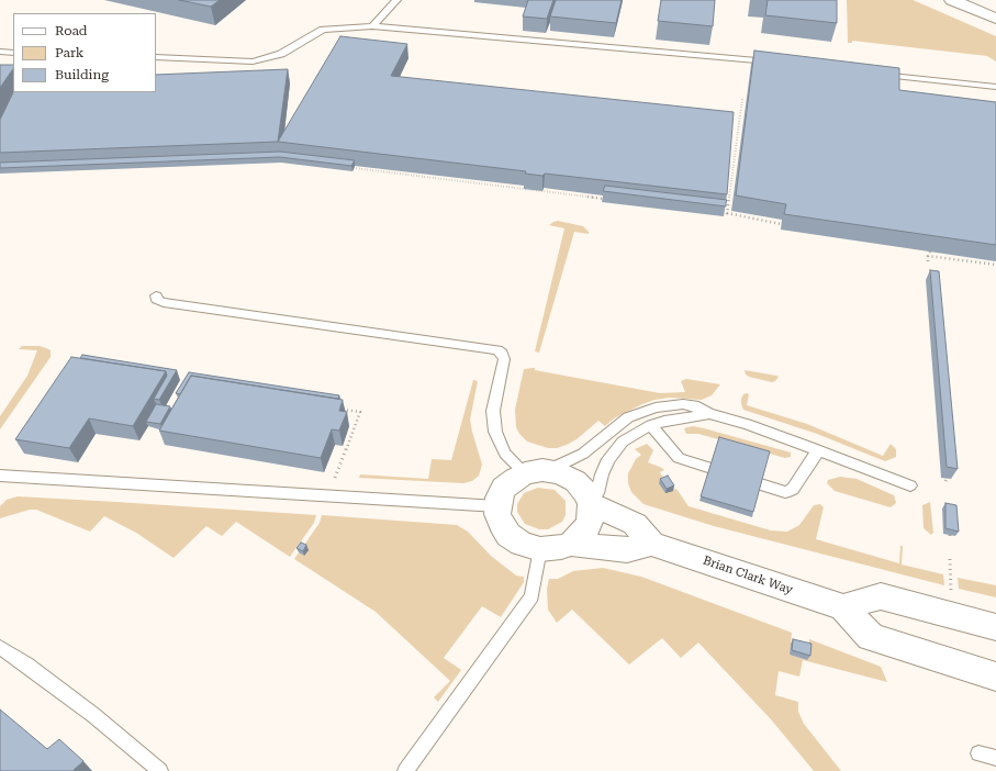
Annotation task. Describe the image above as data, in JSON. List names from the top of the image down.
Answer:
{
  "streets": {
    "street": ["Brian Clark Way"]
  },
  "legend": ["Road", "Park", "Building"]
}
